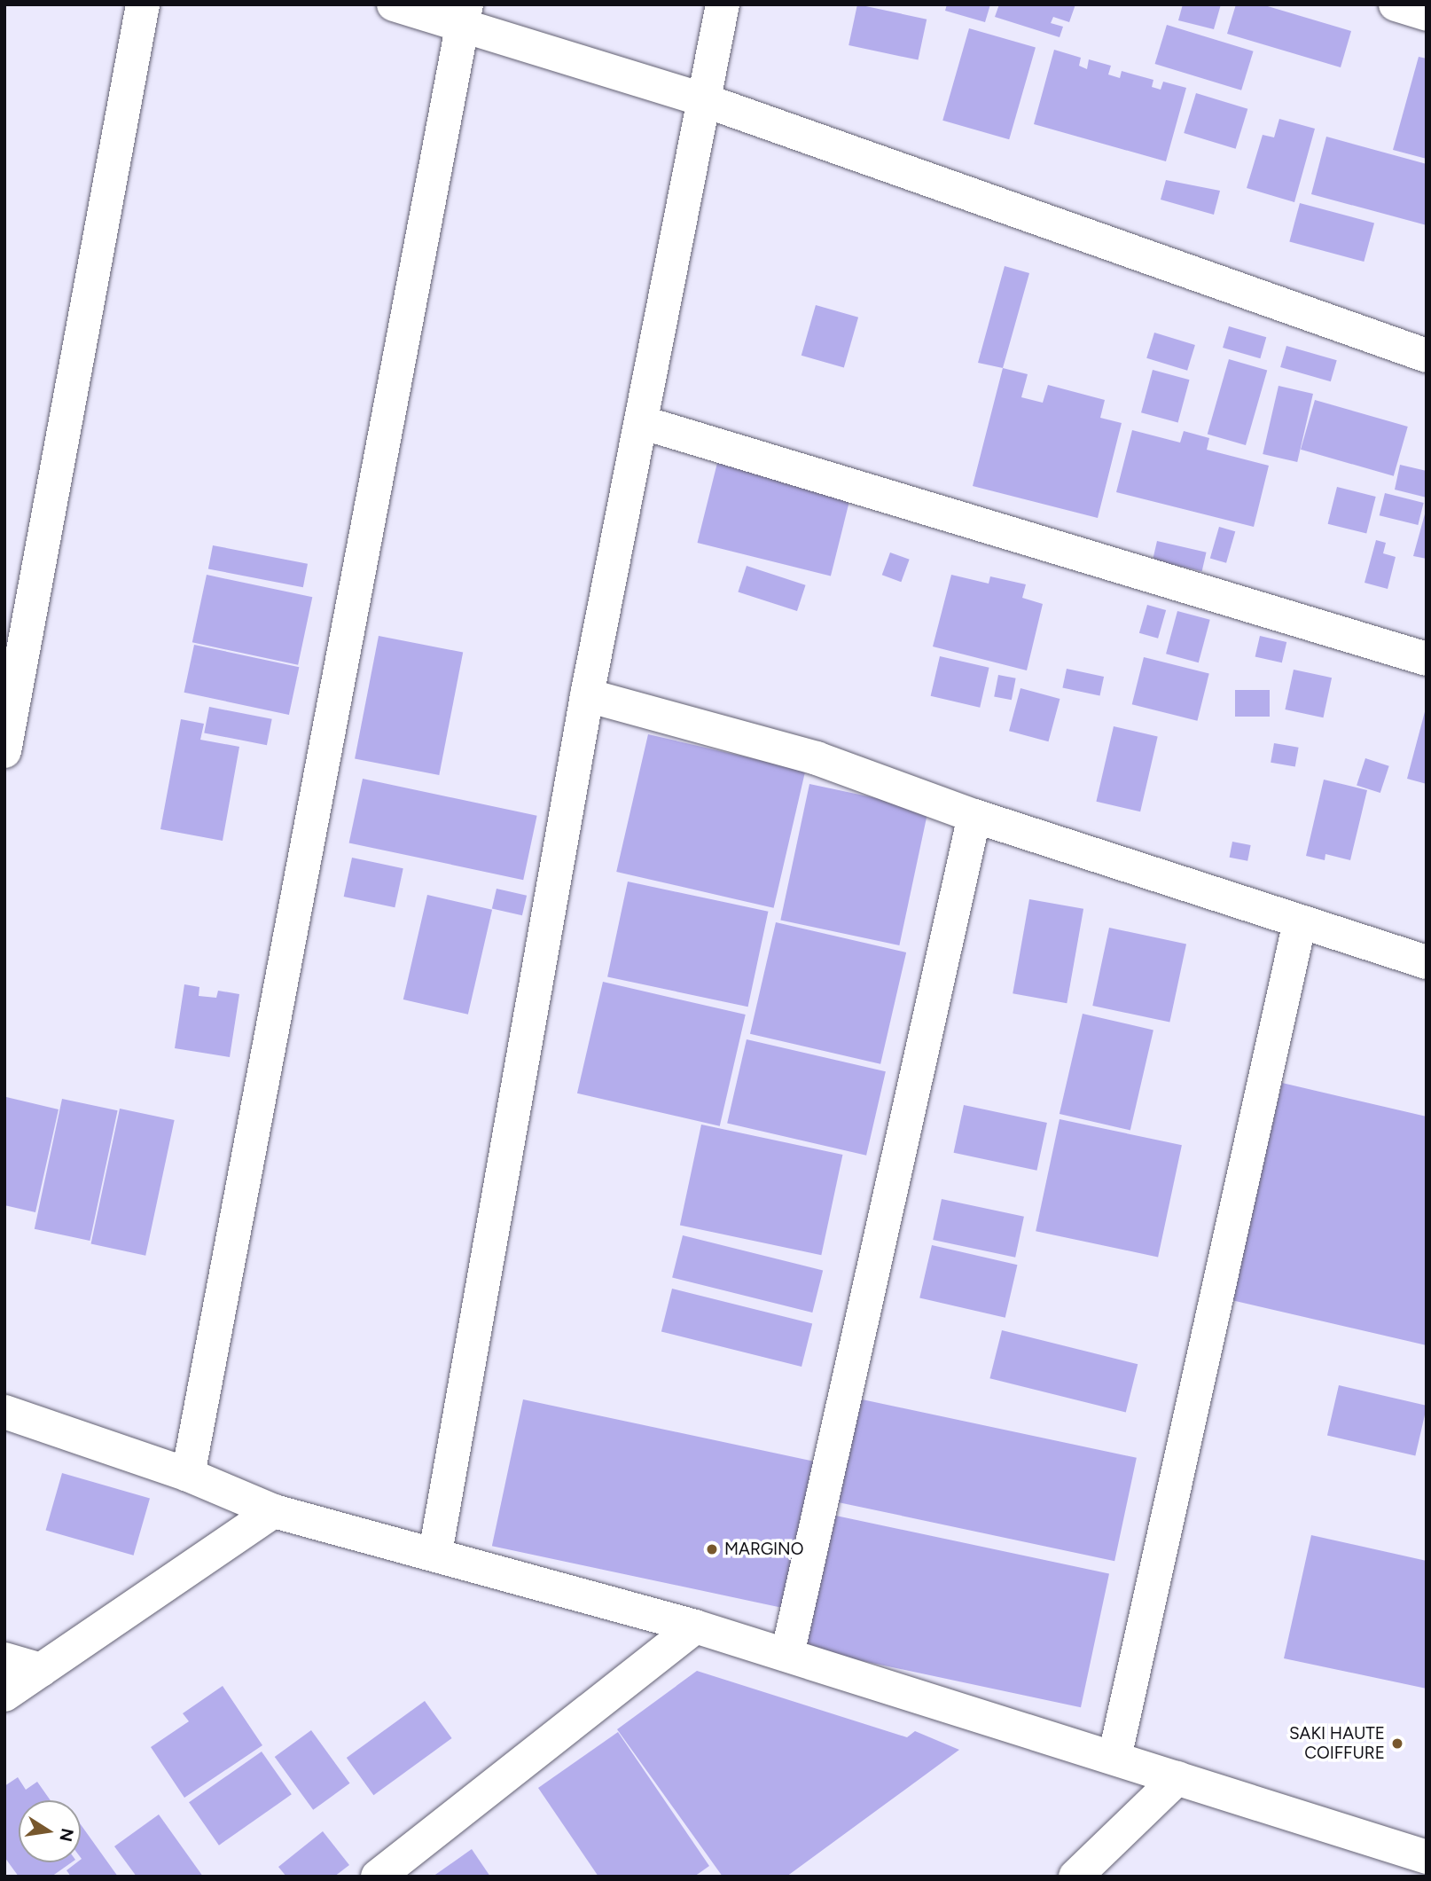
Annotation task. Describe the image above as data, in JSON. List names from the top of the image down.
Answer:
{
  "places": ["MARGINO", "SAKI HAUTE COIFFURE"],
  "north": "right"
}
